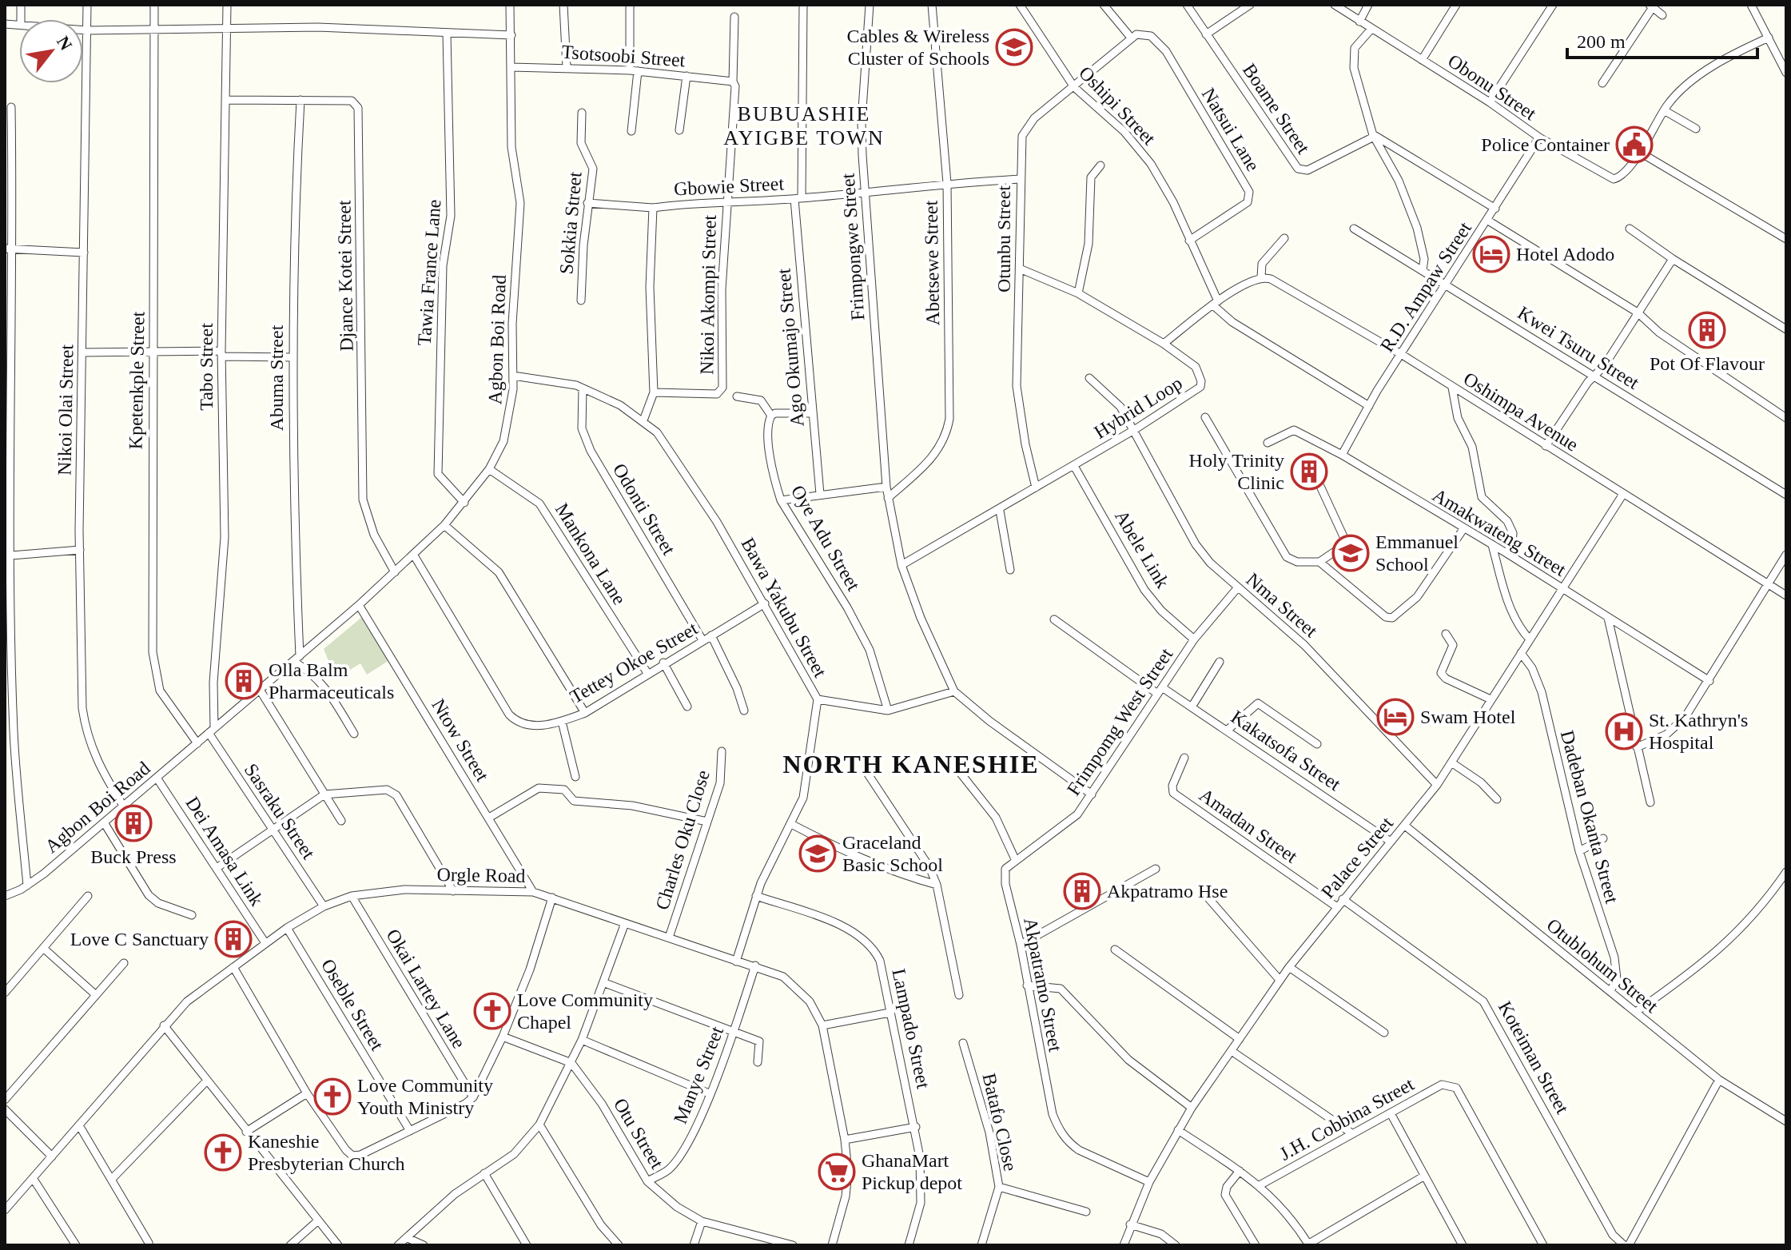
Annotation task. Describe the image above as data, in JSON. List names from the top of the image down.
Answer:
{
  "streets": {
    "street": [
      "Tsotsoobi Street",
      "Obonu Street",
      "Oshipi Street",
      "Boame Street",
      "Natsui Lane",
      "Gbowie Street",
      "Sokkia Street",
      "Otunbu Street",
      "Frimpongwe Street",
      "Abetsewe Street",
      "Tawia France Lane",
      "Djance Kotei Street",
      "R.D. Ampaw Street",
      "Nikoi Akompi Street",
      "Agbon Boi Road",
      "Ago Okumajo Street",
      "Kwei Tsuru Street",
      "Tabo Street",
      "Abuma Street",
      "Kpetenkple Street",
      "Hybrid Loop",
      "Nikoi Olai Street",
      "Oshimpa Avenue",
      "Odonti Street",
      "Amakwateng Street",
      "Oye Adu Street",
      "Abele Link",
      "Mankona Lane",
      "Nma Street",
      "Bawa Yakubu Street",
      "Tettey Okoe Street",
      "Frimpomg West Street",
      "Ntow Street",
      "Kakatsofa Street",
      "Sasraku Street",
      "Dadeban Okanta Street",
      "Amadan Street",
      "Charles Oku Close",
      "Dei Amasa Link",
      "Palace Street",
      "Orgle Road",
      "Otublohum Street",
      "Akpatramo Street",
      "Okai Lartey Lane",
      "Oseble Street",
      "Lampado Street",
      "Koteiman Street",
      "Manye Street",
      "J.H. Cobbina Street",
      "Batafo Close",
      "Otu Street"
    ]
  },
  "crossings": [
    ["Tsotsoobi Street", "Nikoi Akompi Street"],
    ["Tsotsoobi Street", "Agbon Boi Road"],
    ["Obonu Street", "R.D. Ampaw Street"],
    ["Oshipi Street", "Natsui Lane"],
    ["Oshipi Street", "Otunbu Street"],
    ["Oshipi Street", "R.D. Ampaw Street"],
    ["Natsui Lane", "Otunbu Street"],
    ["Gbowie Street", "Otunbu Street"],
    ["Gbowie Street", "Frimpongwe Street"],
    ["Gbowie Street", "Abetsewe Street"],
    ["Gbowie Street", "Nikoi Akompi Street"],
    ["Gbowie Street", "Ago Okumajo Street"],
    ["Gbowie Street", "Bawa Yakubu Street"],
    ["Otunbu Street", "Hybrid Loop"],
    ["Frimpongwe Street", "Abetsewe Street"],
    ["Tawia France Lane", "Agbon Boi Road"],
    ["Djance Kotei Street", "Agbon Boi Road"],
    ["Djance Kotei Street", "Tabo Street"],
    ["Djance Kotei Street", "Abuma Street"],
    ["R.D. Ampaw Street", "Kwei Tsuru Street"],
    ["R.D. Ampaw Street", "Oshimpa Avenue"],
    ["R.D. Ampaw Street", "Amakwateng Street"],
    ["Agbon Boi Road", "Tabo Street"],
    ["Agbon Boi Road", "Abuma Street"],
    ["Agbon Boi Road", "Kpetenkple Street"],
    ["Agbon Boi Road", "Nikoi Olai Street"],
    ["Agbon Boi Road", "Mankona Lane"],
    ["Agbon Boi Road", "Bawa Yakubu Street"],
    ["Agbon Boi Road", "Tettey Okoe Street"],
    ["Agbon Boi Road", "Ntow Street"],
    ["Agbon Boi Road", "Sasraku Street"],
    ["Agbon Boi Road", "Dei Amasa Link"],
    ["Tabo Street", "Sasraku Street"],
    ["Hybrid Loop", "Abele Link"],
    ["Hybrid Loop", "Nma Street"],
    ["Oshimpa Avenue", "Palace Street"],
    ["Odonti Street", "Bawa Yakubu Street"],
    ["Odonti Street", "Tettey Okoe Street"],
    ["Amakwateng Street", "Palace Street"],
    ["Abele Link", "Frimpomg West Street"],
    ["Mankona Lane", "Tettey Okoe Street"],
    ["Nma Street", "Frimpomg West Street"],
    ["Nma Street", "Palace Street"],
    ["Bawa Yakubu Street", "Tettey Okoe Street"],
    ["Bawa Yakubu Street", "Orgle Road"],
    ["Bawa Yakubu Street", "Lampado Street"],
    ["Frimpomg West Street", "Kakatsofa Street"],
    ["Frimpomg West Street", "Akpatramo Street"],
    ["Ntow Street", "Orgle Road"],
    ["Kakatsofa Street", "Palace Street"],
    ["Sasraku Street", "Orgle Road"],
    ["Dadeban Okanta Street", "Palace Street"],
    ["Dadeban Okanta Street", "Otublohum Street"],
    ["Amadan Street", "Palace Street"],
    ["Charles Oku Close", "Orgle Road"],
    ["Dei Amasa Link", "Orgle Road"],
    ["Palace Street", "Otublohum Street"],
    ["Palace Street", "Akpatramo Street"],
    ["Palace Street", "Koteiman Street"],
    ["Orgle Road", "Okai Lartey Lane"],
    ["Orgle Road", "Oseble Street"],
    ["Orgle Road", "Manye Street"],
    ["Manye Street", "Otu Street"]
  ],
  "districts": ["BUBUASHIE AYIGBE TOWN", "NORTH KANESHIE"],
  "places": {
    "school or university": ["Cables & Wireless Cluster of Schools", "Emmanuel School", "Graceland Basic School"],
    "public building": ["Police Container"],
    "hotel": ["Hotel Adodo", "Swam Hotel"],
    "building": [
      "Pot Of Flavour",
      "Holy Trinity Clinic",
      "Olla Balm Pharmaceuticals",
      "Buck Press",
      "Akpatramo Hse",
      "Love C Sanctuary"
    ],
    "hospital": ["St. Kathryn's Hospital"],
    "church": ["Love Community Chapel", "Love Community Youth Ministry", "Kaneshie Presbyterian Church"],
    "supermarket": ["GhanaMart Pickup depot"]
  },
  "scale_bar": "200 m",
  "north": "top right"
}
